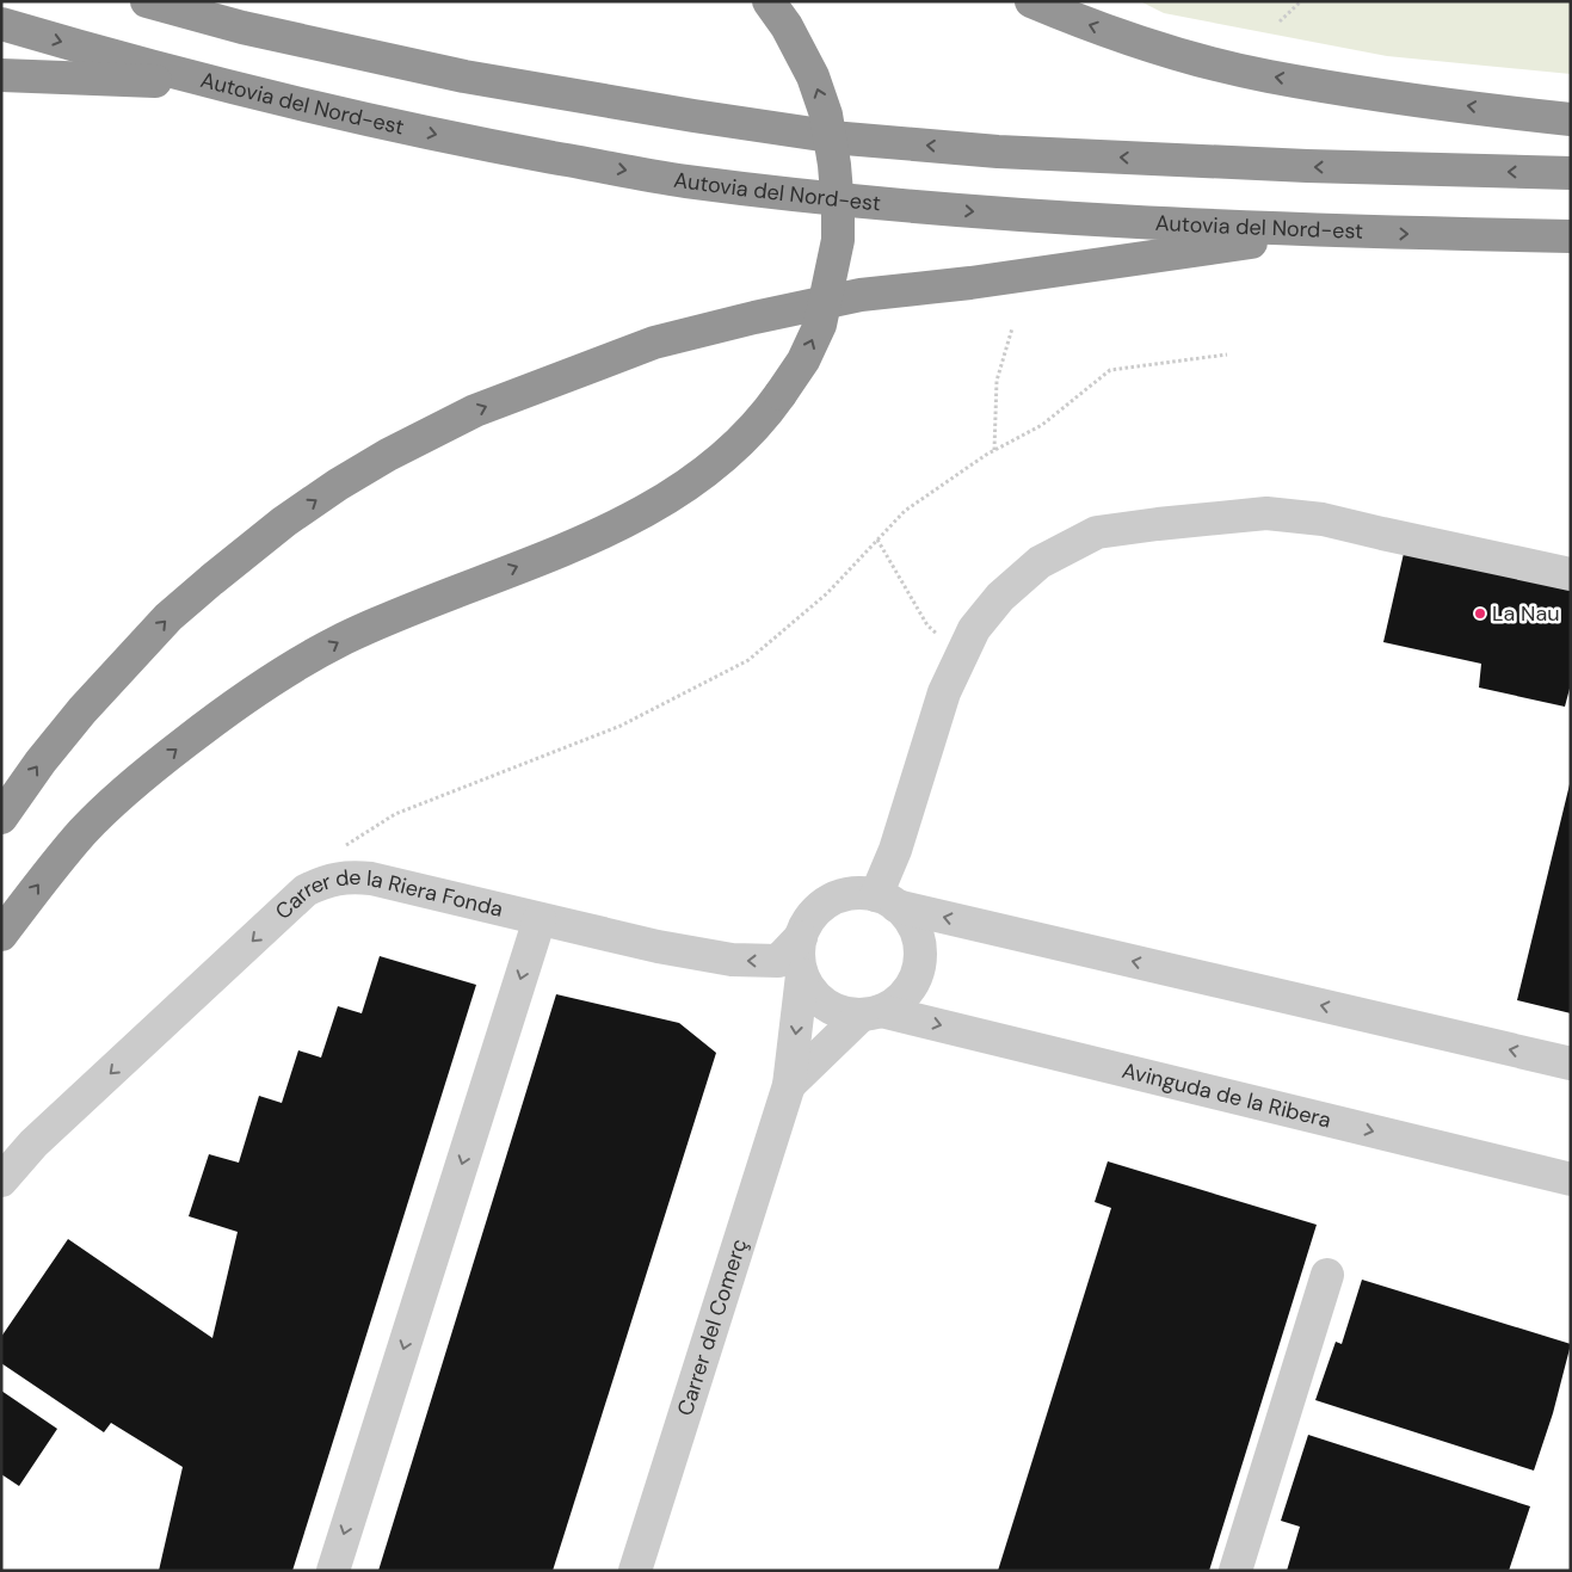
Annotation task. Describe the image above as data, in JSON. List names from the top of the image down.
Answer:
{
  "streets": {
    "highway": ["Autovia del Nord-est"],
    "street": ["Carrer de la Riera Fonda", "Avinguda de la Ribera", "Carrer del Comerç"]
  },
  "crossings": [
    ["Carrer de la Riera Fonda", "Avinguda de la Ribera"],
    ["Carrer de la Riera Fonda", "Carrer del Comerç"],
    ["Avinguda de la Ribera", "Carrer del Comerç"]
  ],
  "one_way": ["Carrer de la Riera Fonda"],
  "places": ["La Nau"]
}
